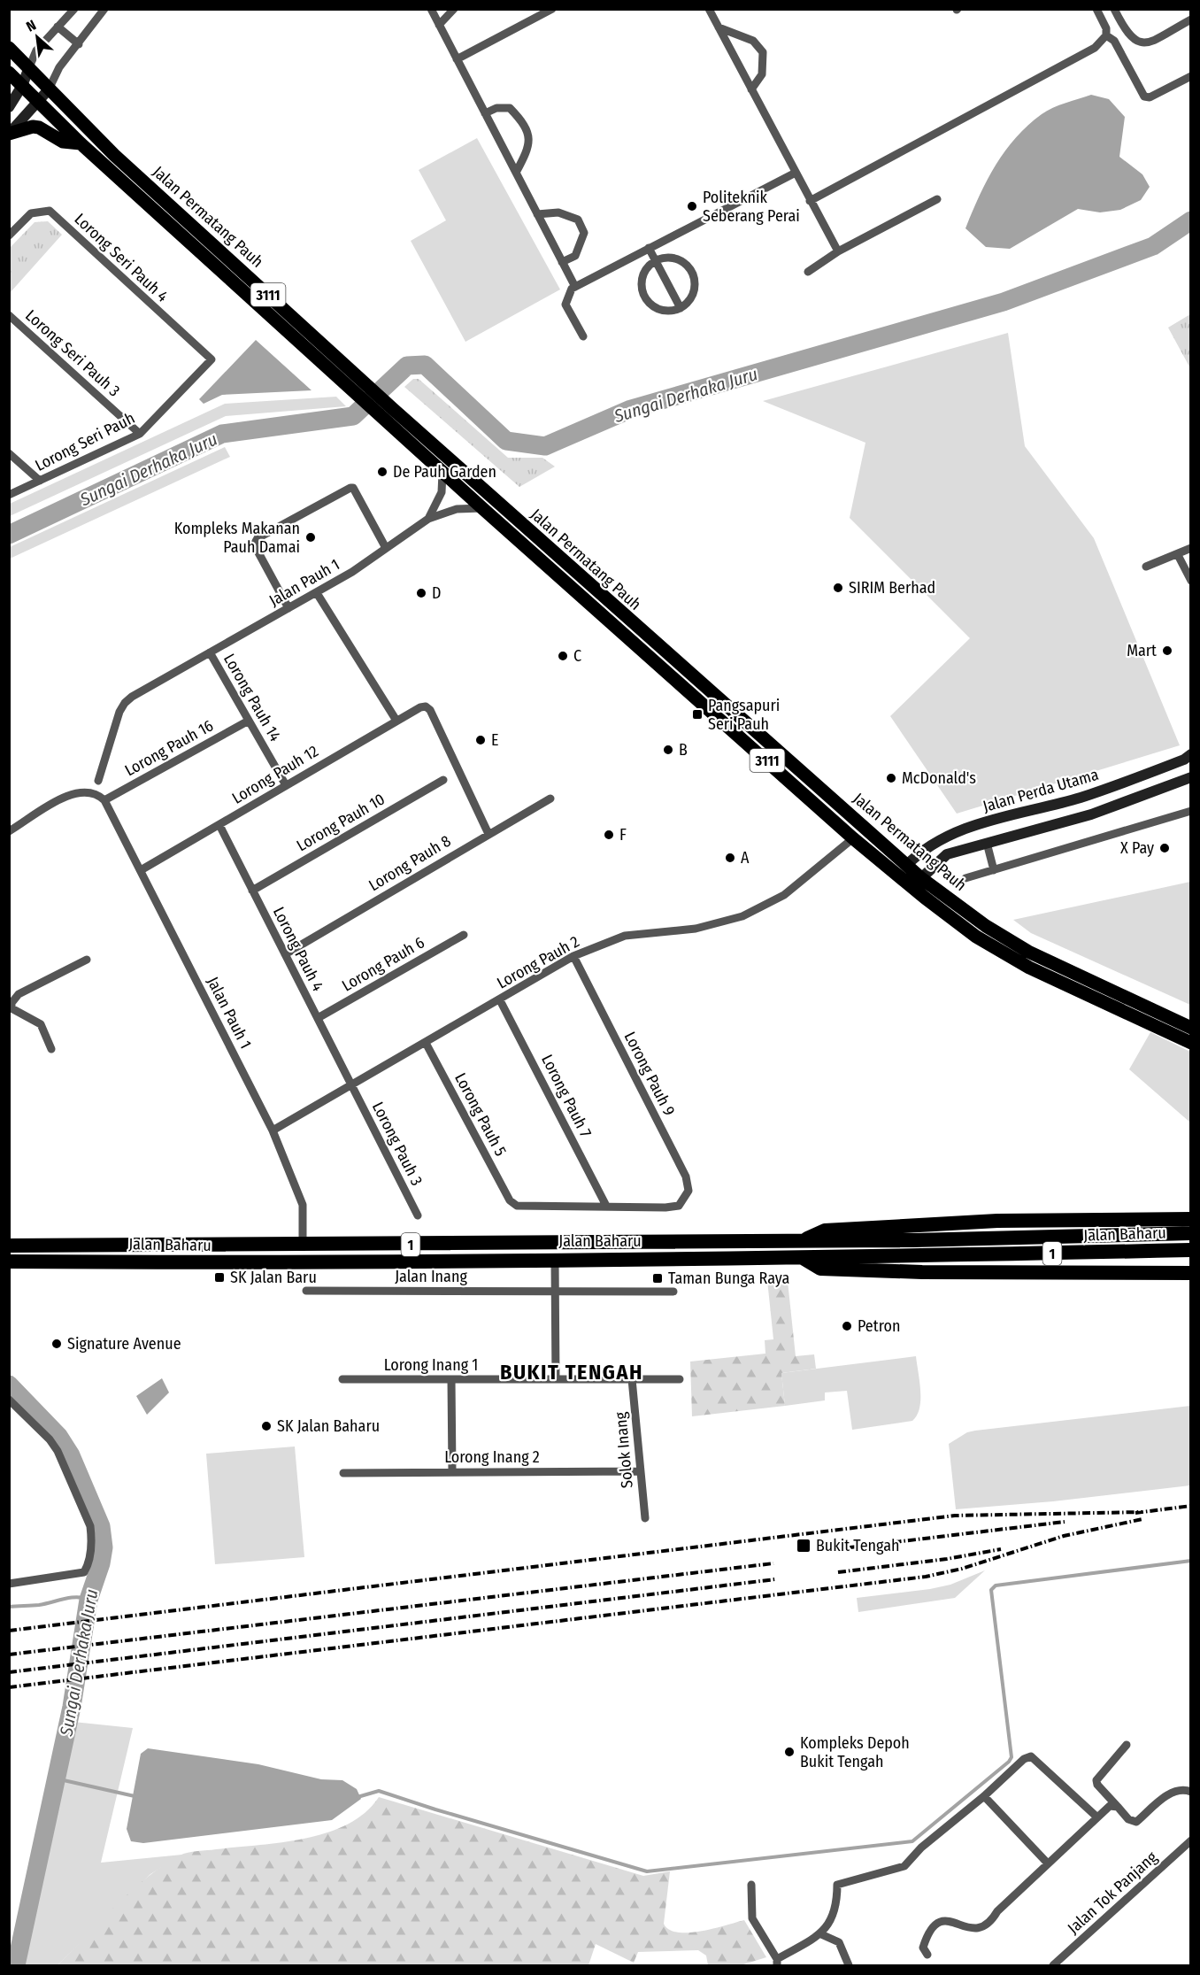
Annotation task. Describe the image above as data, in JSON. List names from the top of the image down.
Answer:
{
  "streets": {
    "highway": ["Jalan Baharu", "1"],
    "main road": ["Jalan Permatang Pauh", "3111"],
    "street": [
      "Lorong Seri Pauh 4",
      "Lorong Seri Pauh 3",
      "Lorong Seri Pauh",
      "Jalan Pauh 1",
      "Lorong Pauh 14",
      "Lorong Pauh 16",
      "Lorong Pauh 12",
      "Jalan Perda Utama",
      "Lorong Pauh 10",
      "Lorong Pauh 8",
      "Lorong Pauh 4",
      "Lorong Pauh 2",
      "Lorong Pauh 6",
      "Lorong Pauh 9",
      "Lorong Pauh 7",
      "Lorong Pauh 5",
      "Lorong Pauh 3",
      "Jalan Inang",
      "Lorong Inang 1",
      "Solok Inang",
      "Lorong Inang 2",
      "Jalan Tok Panjang"
    ]
  },
  "crossings": [
    ["Jalan Permatang Pauh", "Jalan Pauh 1"],
    ["Jalan Permatang Pauh", "Jalan Perda Utama"],
    ["Jalan Permatang Pauh", "Lorong Pauh 2"],
    ["Lorong Seri Pauh 4", "Lorong Seri Pauh"],
    ["Lorong Seri Pauh 3", "Lorong Seri Pauh"],
    ["Jalan Pauh 1", "Lorong Pauh 14"],
    ["Jalan Pauh 1", "Lorong Pauh 16"],
    ["Jalan Pauh 1", "Lorong Pauh 12"],
    ["Jalan Pauh 1", "Lorong Pauh 2"],
    ["Jalan Pauh 1", "Jalan Baharu"],
    ["Lorong Pauh 14", "Lorong Pauh 16"],
    ["Lorong Pauh 14", "Lorong Pauh 12"],
    ["Lorong Pauh 12", "Lorong Pauh 8"],
    ["Lorong Pauh 12", "Lorong Pauh 4"],
    ["Lorong Pauh 10", "Lorong Pauh 4"],
    ["Lorong Pauh 8", "Lorong Pauh 4"],
    ["Lorong Pauh 4", "Lorong Pauh 2"],
    ["Lorong Pauh 4", "Lorong Pauh 6"],
    ["Lorong Pauh 4", "Lorong Pauh 3"],
    ["Lorong Pauh 2", "Lorong Pauh 9"],
    ["Lorong Pauh 2", "Lorong Pauh 7"],
    ["Lorong Pauh 2", "Lorong Pauh 5"],
    ["Lorong Pauh 2", "Lorong Pauh 3"],
    ["Lorong Pauh 9", "Lorong Pauh 7"],
    ["Lorong Pauh 9", "Lorong Pauh 5"],
    ["Lorong Pauh 7", "Lorong Pauh 5"],
    ["Lorong Inang 1", "Solok Inang"],
    ["Solok Inang", "Lorong Inang 2"]
  ],
  "districts": ["BUKIT TENGAH"],
  "water": ["Sungai Derhaka Juru"],
  "places": {
    "other": [
      "Politeknik Seberang Perai",
      "De Pauh Garden",
      "Kompleks Makanan Pauh Damai",
      "SIRIM Berhad",
      "D",
      "Mart",
      "C",
      "E",
      "B",
      "McDonald's",
      "F",
      "X Pay",
      "A",
      "Petron",
      "Signature Avenue",
      "SK Jalan Baharu",
      "Kompleks Depoh Bukit Tengah"
    ],
    "transit": [
      "Pangsapuri Seri Pauh",
      "SK Jalan Baru",
      "Taman Bunga Raya",
      "Bukit Tengah"
    ]
  },
  "north": "top left"
}
